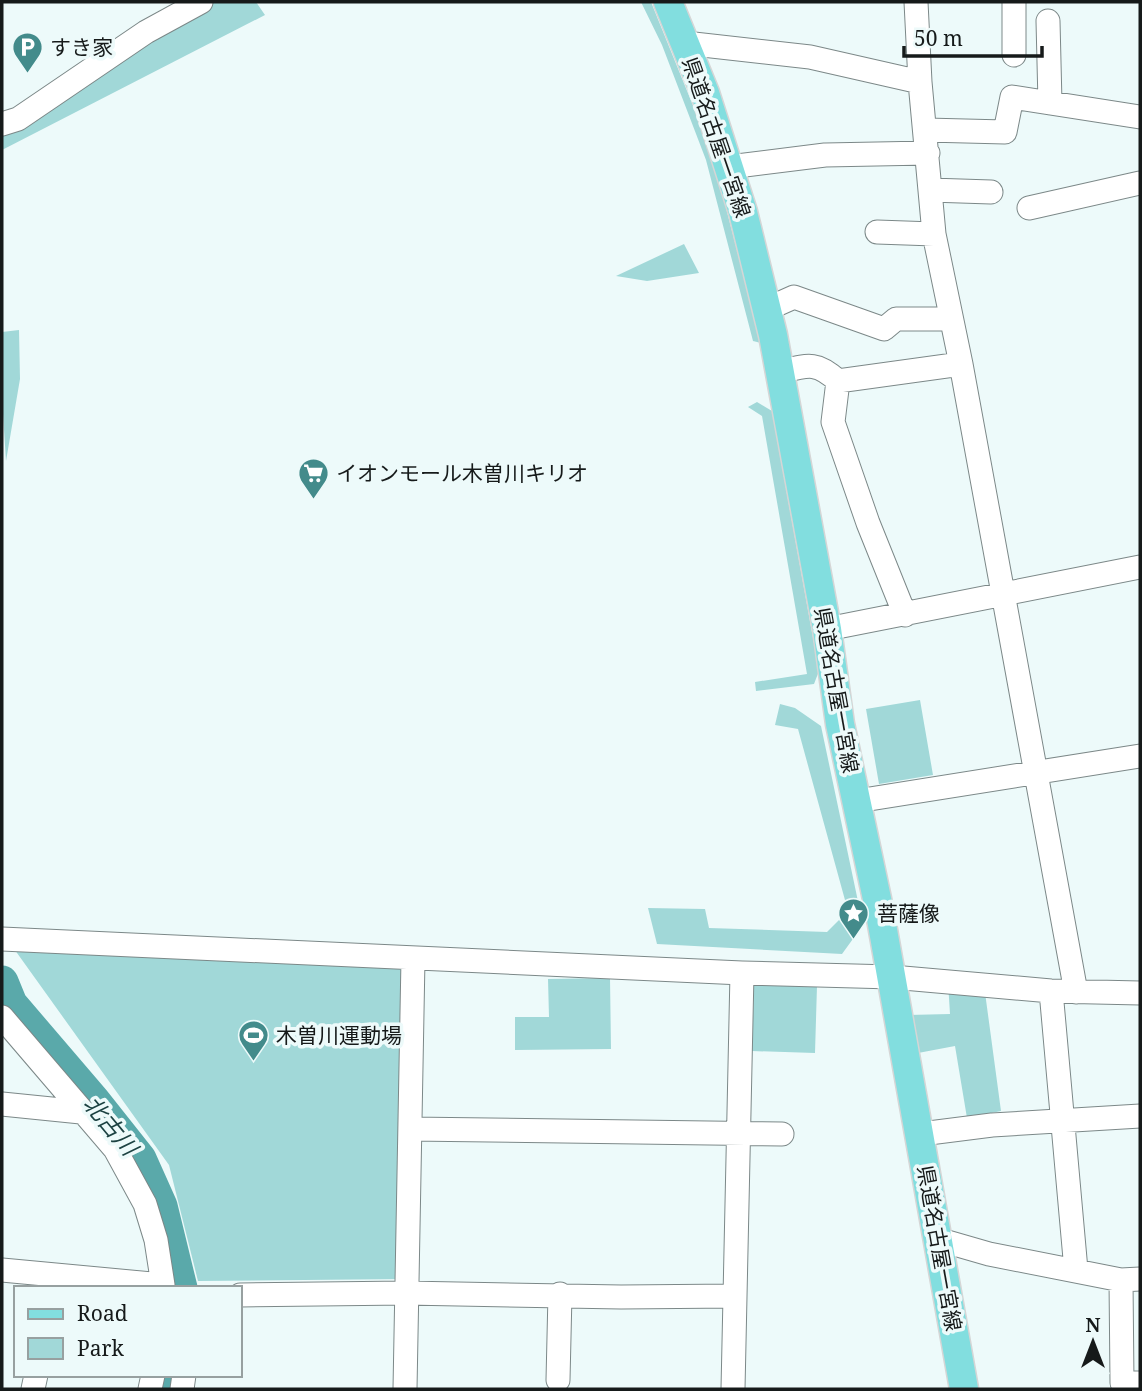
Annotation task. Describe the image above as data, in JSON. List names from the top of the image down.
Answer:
{
  "streets": {
    "main road": ["県道名古屋一宮線"]
  },
  "water": ["北古川"],
  "places": {
    "parking": ["すき家"],
    "supermarket": ["イオンモール木曽川キリオ"],
    "place": ["菩薩像"],
    "sports": ["木曽川運動場"]
  },
  "legend": ["Road", "Park"],
  "scale_bar": "50 m",
  "north": "top"
}
